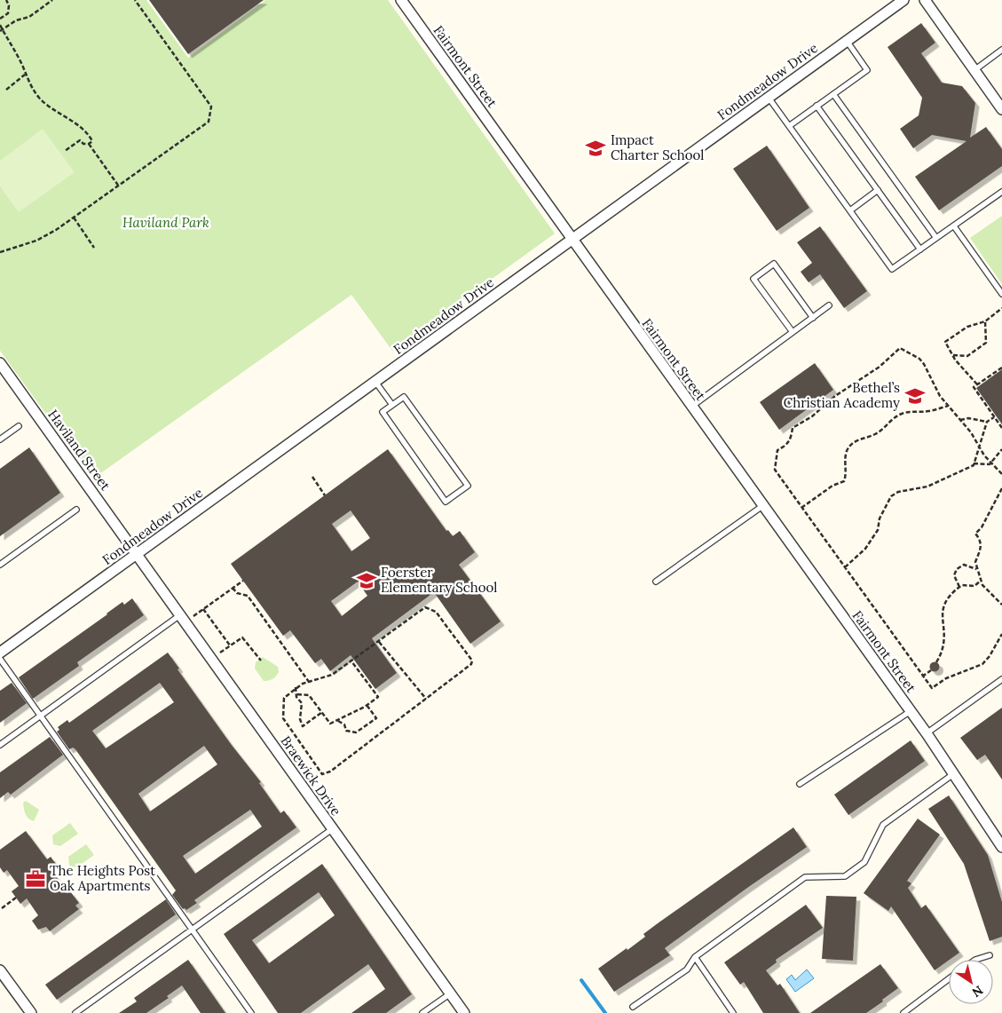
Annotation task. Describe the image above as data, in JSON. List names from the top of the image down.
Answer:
{
  "streets": {
    "street": [
      "Fairmont Street",
      "Fondmeadow Drive",
      "Haviland Street",
      "Braewick Drive"
    ]
  },
  "crossings": [
    ["Fairmont Street", "Fondmeadow Drive"],
    ["Fondmeadow Drive", "Haviland Street"],
    ["Fondmeadow Drive", "Braewick Drive"],
    ["Haviland Street", "Braewick Drive"]
  ],
  "parks": ["Haviland Park"],
  "places": {
    "school or university": ["Impact Charter School", "Bethel’s Christian Academy", "Foerster Elementary School"],
    "office": ["The Heights Post Oak Apartments"]
  },
  "north": "bottom right"
}
